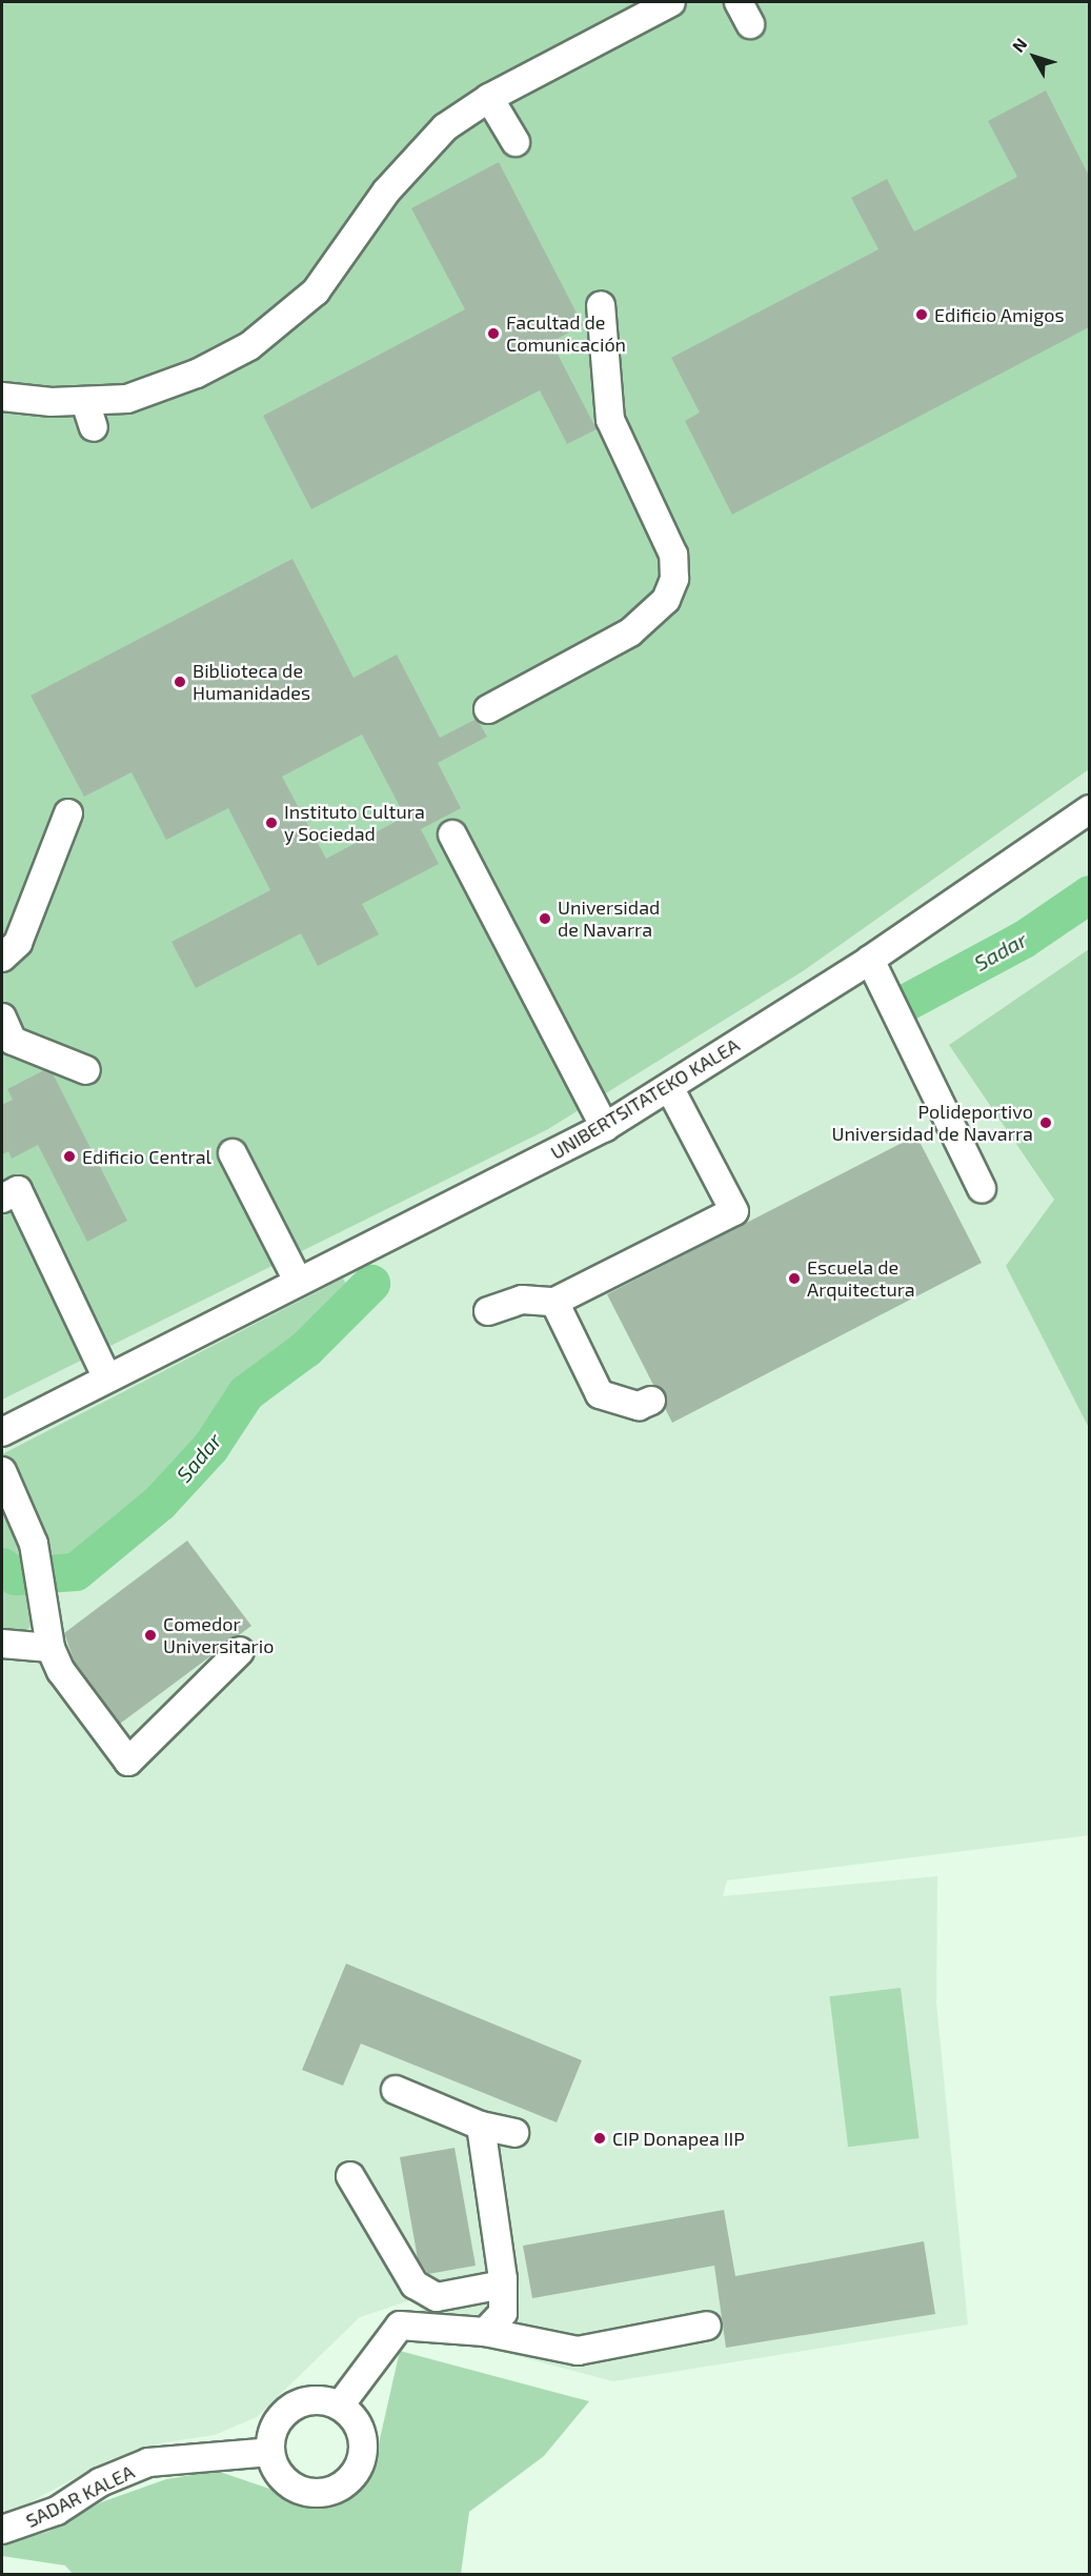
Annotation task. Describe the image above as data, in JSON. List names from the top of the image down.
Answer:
{
  "streets": {
    "street": ["UNIBERTSITATEKO KALEA", "SADAR KALEA"]
  },
  "water": ["Sadar"],
  "places": [
    "Edificio Amigos",
    "Facultad de Comunicación",
    "Biblioteca de Humanidades",
    "Instituto Cultura y Sociedad",
    "Universidad de Navarra",
    "Polideportivo Universidad de Navarra",
    "Edificio Central",
    "Escuela de Arquitectura",
    "Comedor Universitario",
    "CIP Donapea IIP"
  ],
  "north": "top left"
}
